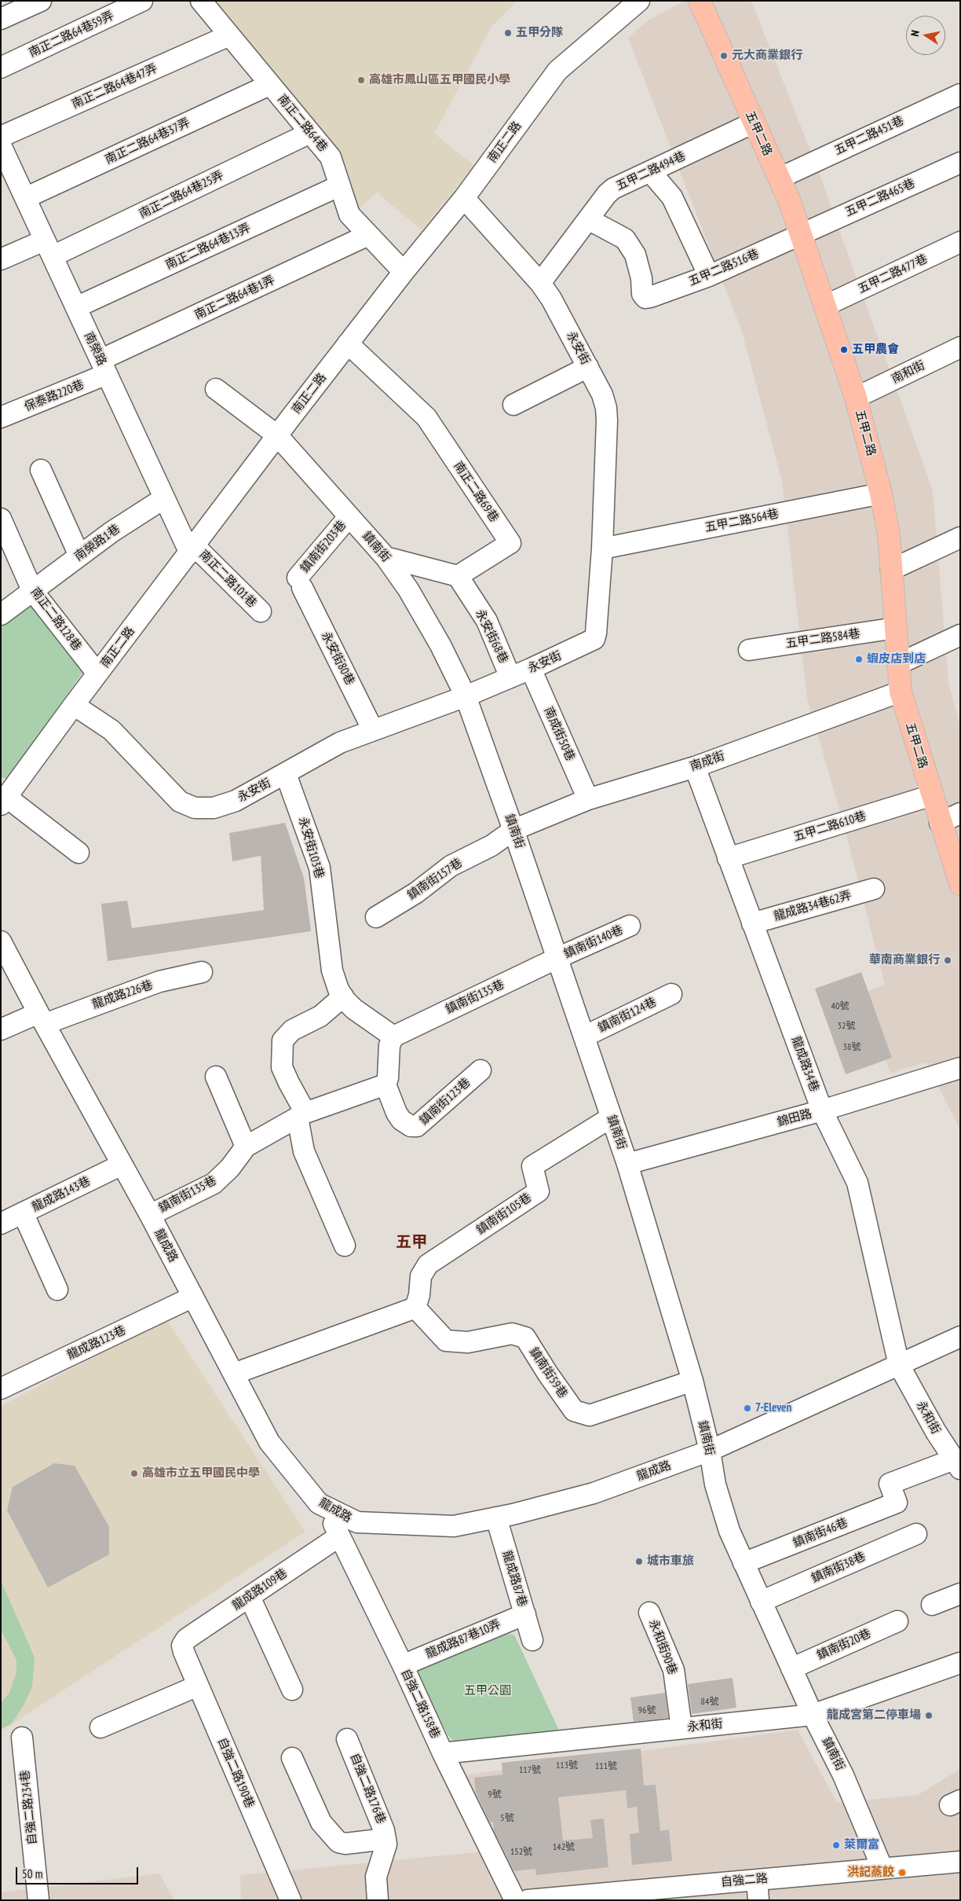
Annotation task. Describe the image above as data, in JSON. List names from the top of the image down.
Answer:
{
  "streets": {
    "main road": ["五甲二路"],
    "street": [
      "南正二路64巷59弄",
      "南正二路64巷47弄",
      "南正二路64巷",
      "五甲二路451巷",
      "南正二路64巷37弄",
      "南正二路",
      "五甲二路494巷",
      "南正二路64巷25弄",
      "五甲二路465巷",
      "南正二路64巷13弄",
      "五甲二路516巷",
      "五甲二路477巷",
      "南正二路64巷1弄",
      "永安街",
      "南榮路",
      "南和街",
      "保泰路220巷",
      "南正二路69巷",
      "五甲二路564巷",
      "南榮路1巷",
      "鎮南街203巷",
      "鎮南街",
      "南正二路101巷",
      "南正二路128巷",
      "永安街68巷",
      "五甲二路584巷",
      "永安街80巷",
      "南成街50巷",
      "南成街",
      "五甲二路610巷",
      "永安街103巷",
      "鎮南街157巷",
      "龍成路34巷62弄",
      "鎮南街140巷",
      "龍成路226巷",
      "鎮南街135巷",
      "鎮南街124巷",
      "龍成路34巷",
      "鎮南街123巷",
      "錦田路",
      "龍成路143巷",
      "鎮南街105巷",
      "龍成路",
      "龍成路123巷",
      "鎮南街59巷",
      "永和街",
      "鎮南街46巷",
      "鎮南街38巷",
      "龍成路87巷",
      "龍成路109巷",
      "龍成路87巷10弄",
      "鎮南街20巷",
      "永和街90巷",
      "自強二路158巷",
      "自強二路190巷",
      "自強二路176巷",
      "自強二路234巷",
      "自強二路"
    ]
  },
  "crossings": [
    ["南正二路64巷47弄", "南正二路64巷"],
    ["南正二路64巷", "南正二路64巷37弄"],
    ["南正二路64巷", "南正二路"],
    ["南正二路64巷", "南正二路64巷25弄"],
    ["南正二路64巷", "南正二路64巷13弄"],
    ["南正二路64巷", "南正二路64巷1弄"],
    ["五甲二路", "五甲二路451巷"],
    ["五甲二路", "五甲二路494巷"],
    ["五甲二路", "五甲二路465巷"],
    ["五甲二路", "五甲二路516巷"],
    ["五甲二路", "五甲二路477巷"],
    ["五甲二路", "南和街"],
    ["五甲二路", "五甲二路564巷"],
    ["五甲二路", "五甲二路584巷"],
    ["五甲二路", "南成街"],
    ["五甲二路", "五甲二路610巷"],
    ["南正二路64巷37弄", "南榮路"],
    ["南正二路", "永安街"],
    ["南正二路", "南榮路"],
    ["南正二路", "南正二路69巷"],
    ["南正二路", "鎮南街"],
    ["南正二路", "南正二路101巷"],
    ["南正二路", "南正二路128巷"],
    ["五甲二路494巷", "五甲二路516巷"],
    ["五甲二路494巷", "永安街"],
    ["南正二路64巷25弄", "南榮路"],
    ["五甲二路465巷", "五甲二路516巷"],
    ["南正二路64巷13弄", "南榮路"],
    ["南正二路64巷1弄", "南榮路"],
    ["南正二路64巷1弄", "保泰路220巷"],
    ["永安街", "五甲二路564巷"],
    ["永安街", "鎮南街"],
    ["永安街", "永安街68巷"],
    ["永安街", "永安街80巷"],
    ["永安街", "南成街50巷"],
    ["永安街", "永安街103巷"],
    ["南榮路", "保泰路220巷"],
    ["南榮路", "南榮路1巷"],
    ["南榮路", "南正二路101巷"],
    ["南正二路69巷", "永安街68巷"],
    ["南榮路1巷", "南正二路128巷"],
    ["鎮南街203巷", "鎮南街"],
    ["鎮南街203巷", "永安街80巷"],
    ["鎮南街", "南成街"],
    ["鎮南街", "鎮南街157巷"],
    ["鎮南街", "鎮南街140巷"],
    ["鎮南街", "鎮南街135巷"],
    ["鎮南街", "鎮南街124巷"],
    ["鎮南街", "錦田路"],
    ["鎮南街", "鎮南街105巷"],
    ["鎮南街", "龍成路"],
    ["鎮南街", "鎮南街59巷"],
    ["鎮南街", "永和街"],
    ["鎮南街", "鎮南街46巷"],
    ["鎮南街", "鎮南街38巷"],
    ["鎮南街", "鎮南街20巷"],
    ["鎮南街", "自強二路"],
    ["南成街50巷", "南成街"],
    ["南成街", "鎮南街157巷"],
    ["南成街", "龍成路34巷"],
    ["五甲二路610巷", "龍成路34巷"],
    ["龍成路34巷62弄", "龍成路34巷"],
    ["鎮南街140巷", "鎮南街135巷"],
    ["龍成路226巷", "龍成路"],
    ["鎮南街135巷", "鎮南街123巷"],
    ["鎮南街135巷", "龍成路"],
    ["龍成路34巷", "錦田路"],
    ["龍成路34巷", "龍成路"],
    ["龍成路34巷", "永和街"],
    ["龍成路143巷", "龍成路"],
    ["鎮南街105巷", "鎮南街59巷"],
    ["龍成路", "龍成路123巷"],
    ["龍成路", "永和街"],
    ["龍成路", "龍成路87巷"],
    ["龍成路", "自強二路158巷"],
    ["永和街", "鎮南街46巷"],
    ["永和街", "永和街90巷"],
    ["永和街", "自強二路158巷"],
    ["龍成路87巷", "龍成路87巷10弄"],
    ["龍成路109巷", "自強二路158巷"],
    ["龍成路109巷", "自強二路190巷"],
    ["龍成路87巷10弄", "自強二路158巷"]
  ],
  "districts": ["五甲"],
  "parks": ["五甲公園"],
  "places": [
    "五甲分隊",
    "元大商業銀行",
    "高雄市鳳山區五甲國民小學",
    "五甲農會",
    "蝦皮店到店",
    "華南商業銀行",
    "7-Eleven",
    "高雄市立五甲國民中學",
    "城市車旅",
    "龍成宮第二停車場",
    "萊爾富",
    "洪記蒸餃"
  ],
  "house_numbers": [
    "40號",
    "32號",
    "38號",
    "84號",
    "96號",
    "113號",
    "111號",
    "117號",
    "9號",
    "5號",
    "142號",
    "152號"
  ],
  "scale_bar": "50 m",
  "north": "left"
}
